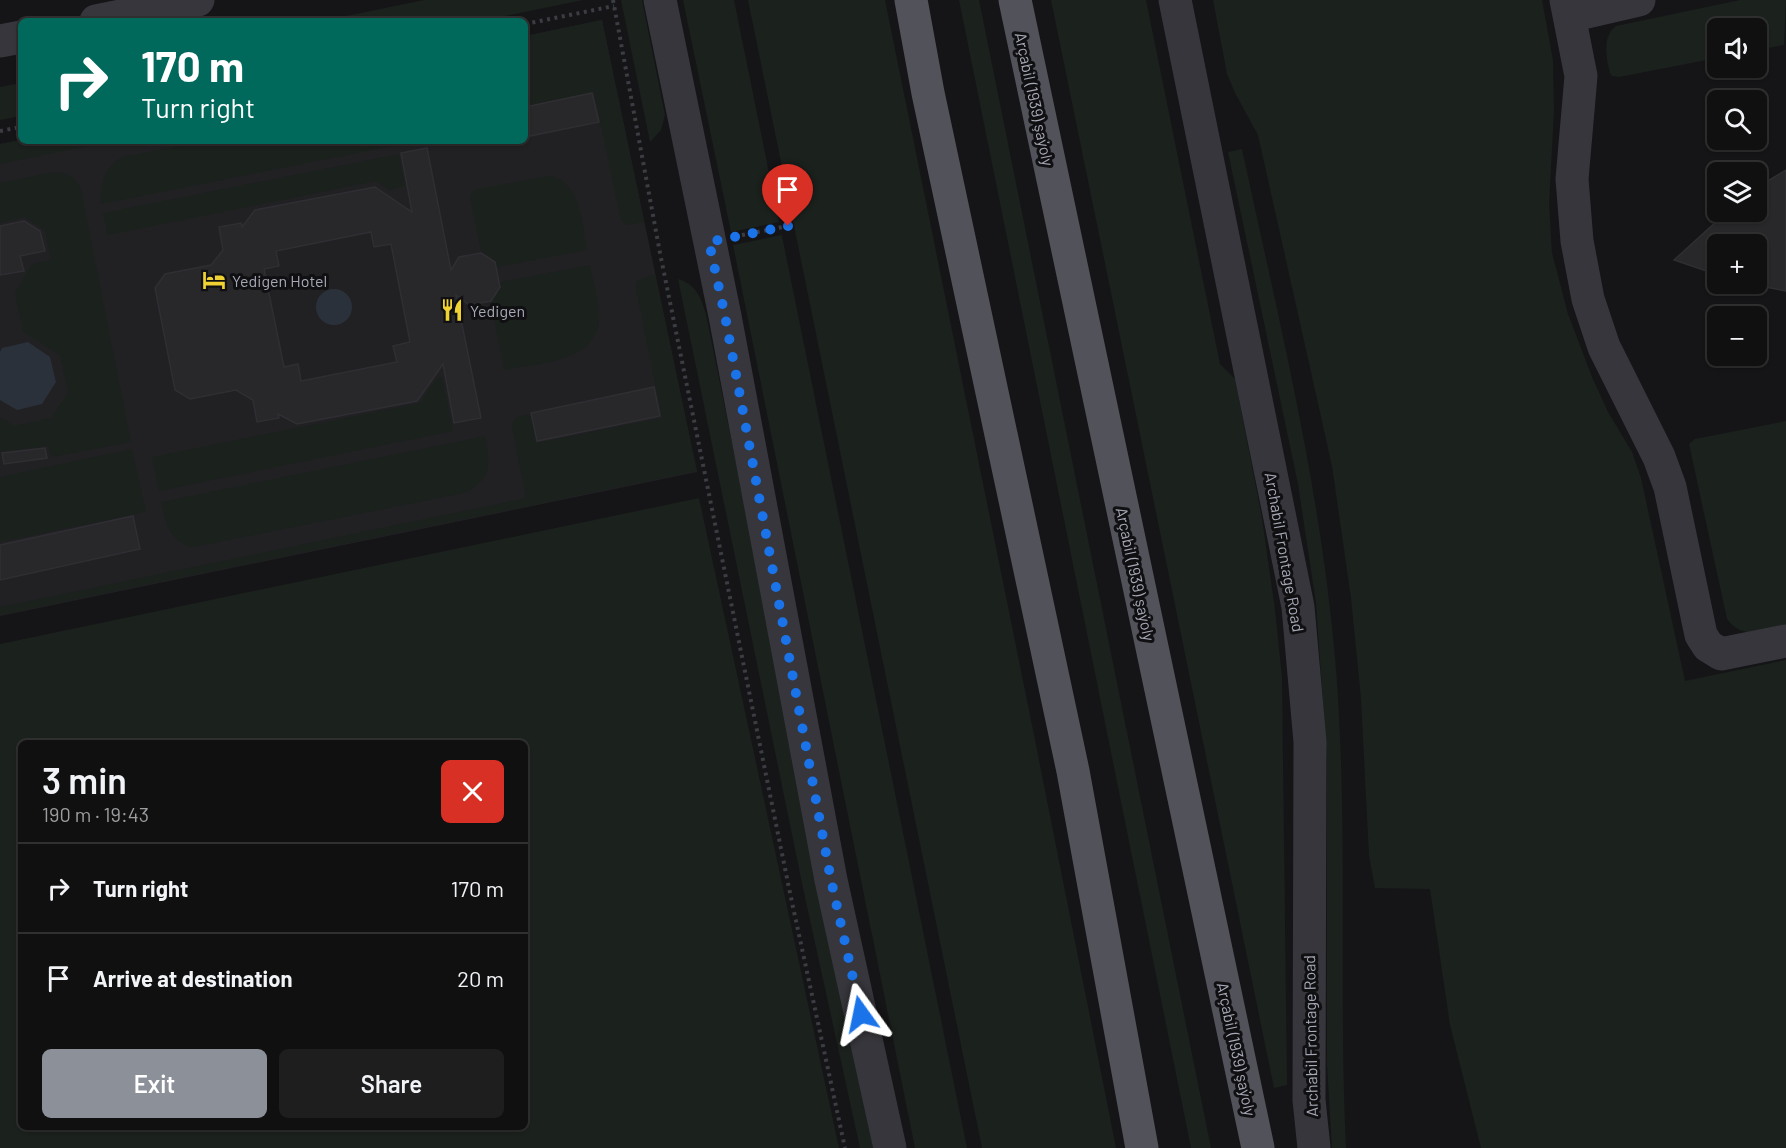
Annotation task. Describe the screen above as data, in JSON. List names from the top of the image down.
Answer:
{
  "streets": {
    "main road": ["Arçabil (1939) şaýoly"],
    "street": ["Archabil Frontage Road"]
  },
  "places": {
    "hotel": ["Yedigen Hotel"],
    "restaurant": ["Yedigen"]
  },
  "page": {
    "map_buttons": ["+", "−"],
    "turn": ["170 m", "Turn right"],
    "heading": ["3 min", "190 m · 19:43"],
    "list": [
      {
        "name": "Turn right",
        "value": "170 m"
      },
      {
        "name": "Arrive at destination",
        "value": "20 m"
      }
    ],
    "buttons": ["Exit", "Share"]
  }
}
